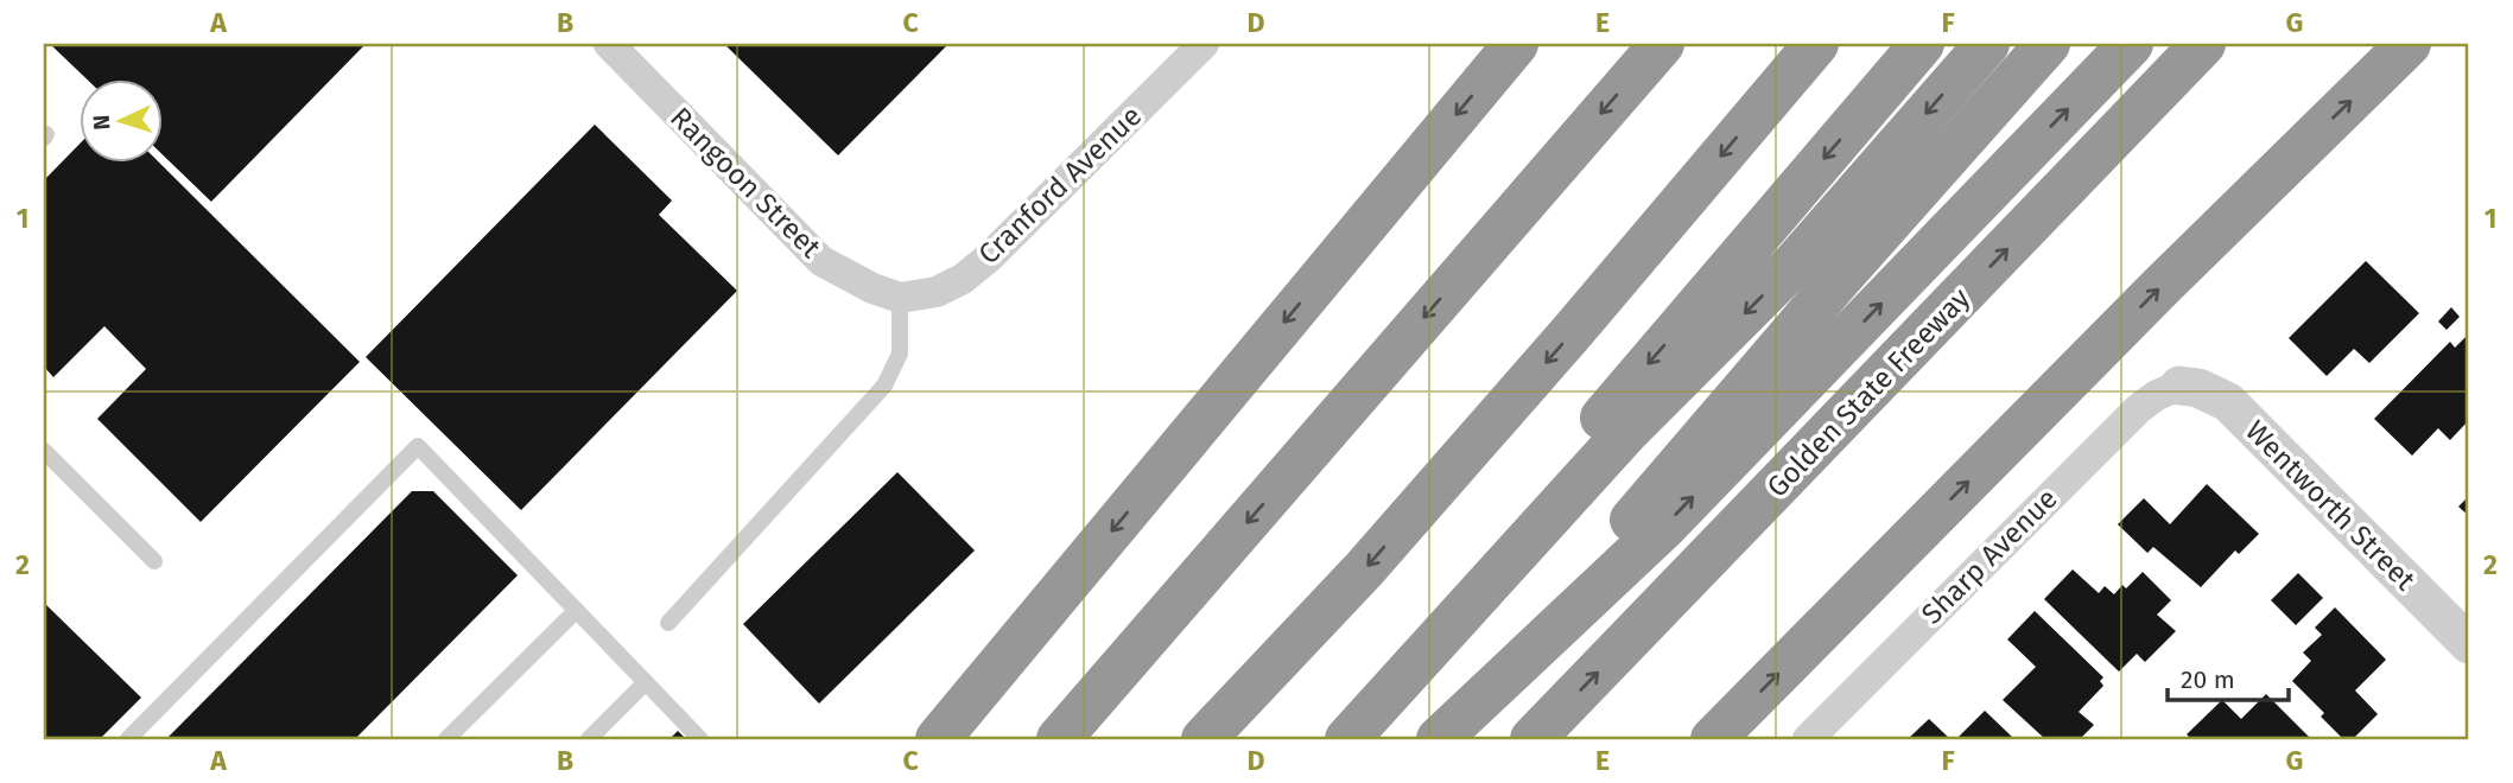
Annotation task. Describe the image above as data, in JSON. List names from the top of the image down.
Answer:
{
  "streets": {
    "highway": ["Golden State Freeway"],
    "street": [
      "Rangoon Street",
      "Cranford Avenue",
      "Wentworth Street",
      "Sharp Avenue"
    ]
  },
  "crossings": [
    ["Rangoon Street", "Cranford Avenue"],
    ["Wentworth Street", "Sharp Avenue"]
  ],
  "scale_bar": "20 m",
  "north": "left",
  "grid": {
    "columns": [
      "A",
      "B",
      "C",
      "D",
      "E",
      "F",
      "G"
    ],
    "rows": ["1", "2"]
  }
}
